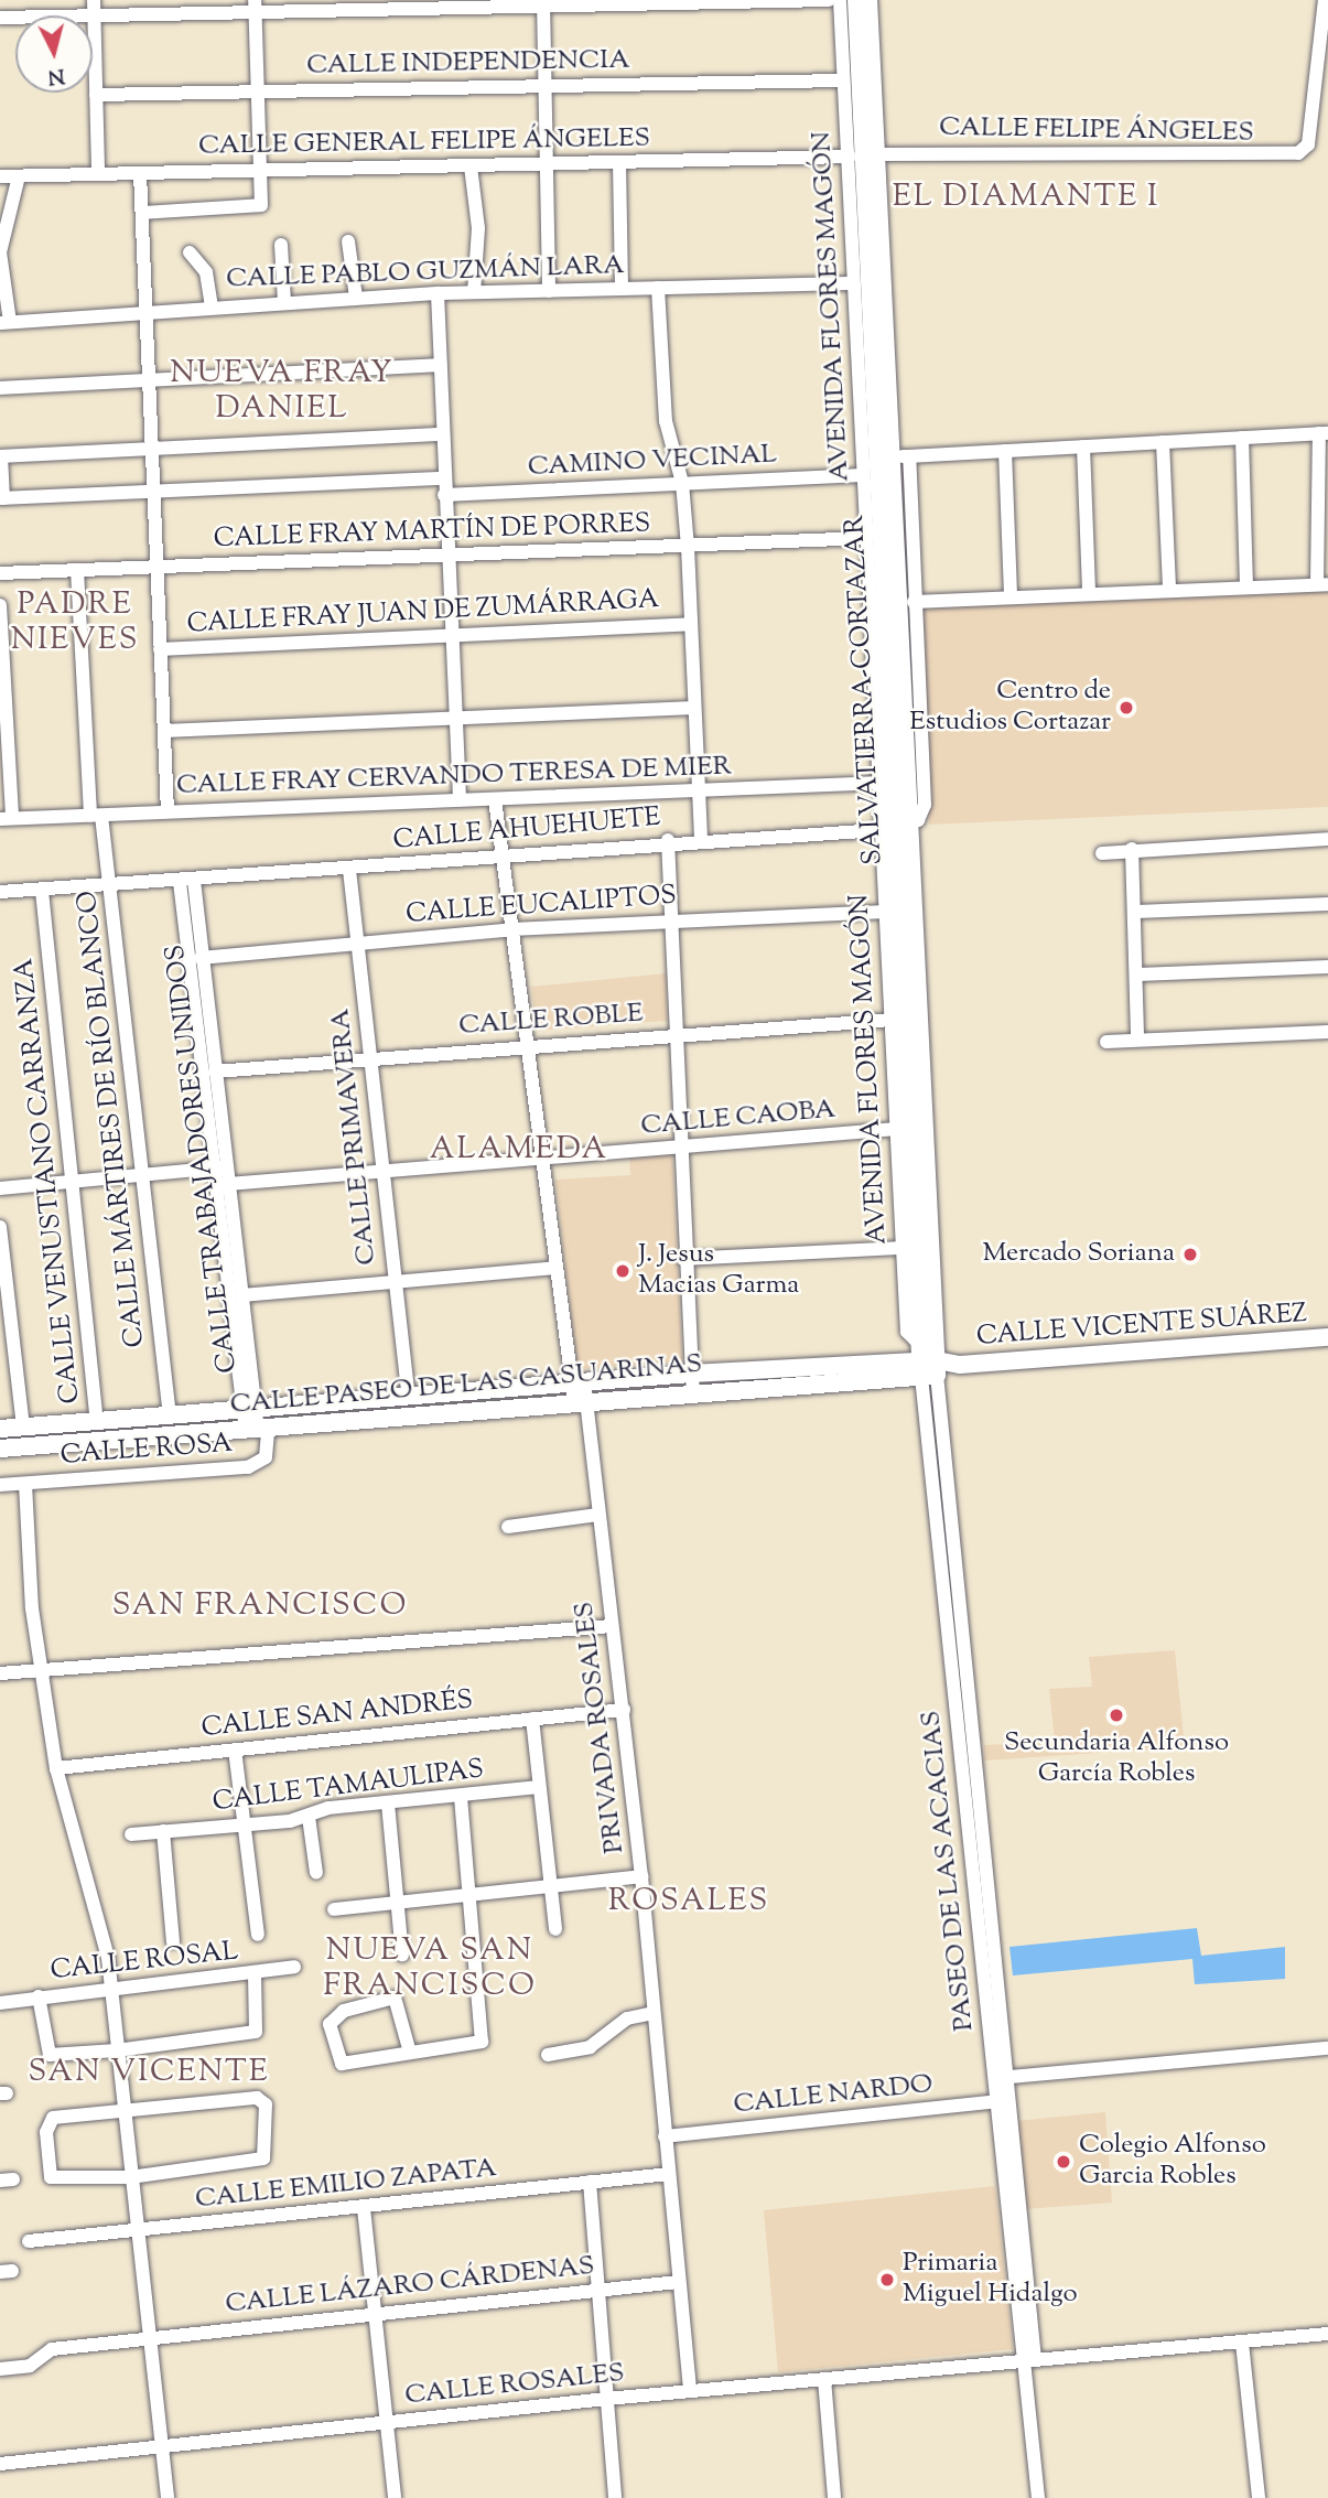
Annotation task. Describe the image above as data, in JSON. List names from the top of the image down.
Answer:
{
  "streets": {
    "main road": ["SALVATIERRA-CORTAZAR", "CALLE VICENTE SUÁREZ", "CALLE PASEO DE LAS CASUARINAS"],
    "street": [
      "CALLE INDEPENDENCIA",
      "CALLE FELIPE ÁNGELES",
      "CALLE GENERAL FELIPE ÁNGELES",
      "CALLE PABLO GUZMÁN LARA",
      "AVENIDA FLORES MAGÓN",
      "CAMINO VECINAL",
      "CALLE FRAY MARTÍN DE PORRES",
      "CALLE FRAY JUAN DE ZUMÁRRAGA",
      "CALLE FRAY CERVANDO TERESA DE MIER",
      "CALLE AHUEHUETE",
      "CALLE EUCALIPTOS",
      "CALLE ROBLE",
      "CALLE MÁRTIRES DE RÍO BLANCO",
      "CALLE CAOBA",
      "CALLE PRIMAVERA",
      "CALLE TRABAJADORES UNIDOS",
      "CALLE VENUSTIANO CARRANZA",
      "CALLE ROSA",
      "CALLE SAN ANDRÉS",
      "PRIVADA ROSALES",
      "CALLE TAMAULIPAS",
      "PASEO DE LAS ACACIAS",
      "CALLE ROSAL",
      "CALLE NARDO",
      "CALLE EMILIO ZAPATA",
      "CALLE LÁZARO CÁRDENAS",
      "CALLE ROSALES"
    ]
  },
  "crossings": [
    ["CALLE INDEPENDENCIA", "AVENIDA FLORES MAGÓN"],
    ["CALLE FELIPE ÁNGELES", "SALVATIERRA-CORTAZAR"],
    ["CALLE GENERAL FELIPE ÁNGELES", "AVENIDA FLORES MAGÓN"],
    ["CALLE PABLO GUZMÁN LARA", "AVENIDA FLORES MAGÓN"],
    ["AVENIDA FLORES MAGÓN", "CAMINO VECINAL"],
    ["AVENIDA FLORES MAGÓN", "CALLE FRAY MARTÍN DE PORRES"],
    ["AVENIDA FLORES MAGÓN", "SALVATIERRA-CORTAZAR"],
    ["AVENIDA FLORES MAGÓN", "CALLE FRAY CERVANDO TERESA DE MIER"],
    ["AVENIDA FLORES MAGÓN", "CALLE AHUEHUETE"],
    ["AVENIDA FLORES MAGÓN", "CALLE EUCALIPTOS"],
    ["AVENIDA FLORES MAGÓN", "CALLE ROBLE"],
    ["AVENIDA FLORES MAGÓN", "CALLE CAOBA"],
    ["AVENIDA FLORES MAGÓN", "CALLE VICENTE SUÁREZ"],
    ["AVENIDA FLORES MAGÓN", "CALLE PASEO DE LAS CASUARINAS"],
    ["AVENIDA FLORES MAGÓN", "PASEO DE LAS ACACIAS"],
    ["CALLE FRAY MARTÍN DE PORRES", "CALLE MÁRTIRES DE RÍO BLANCO"],
    ["SALVATIERRA-CORTAZAR", "CALLE FRAY CERVANDO TERESA DE MIER"],
    ["SALVATIERRA-CORTAZAR", "CALLE AHUEHUETE"],
    ["SALVATIERRA-CORTAZAR", "CALLE VICENTE SUÁREZ"],
    ["SALVATIERRA-CORTAZAR", "CALLE PASEO DE LAS CASUARINAS"],
    ["SALVATIERRA-CORTAZAR", "PASEO DE LAS ACACIAS"],
    ["CALLE FRAY CERVANDO TERESA DE MIER", "CALLE MÁRTIRES DE RÍO BLANCO"],
    ["CALLE FRAY CERVANDO TERESA DE MIER", "PRIVADA ROSALES"],
    ["CALLE AHUEHUETE", "CALLE MÁRTIRES DE RÍO BLANCO"],
    ["CALLE AHUEHUETE", "CALLE PRIMAVERA"],
    ["CALLE AHUEHUETE", "CALLE TRABAJADORES UNIDOS"],
    ["CALLE AHUEHUETE", "CALLE VENUSTIANO CARRANZA"],
    ["CALLE AHUEHUETE", "PRIVADA ROSALES"],
    ["CALLE EUCALIPTOS", "CALLE PRIMAVERA"],
    ["CALLE EUCALIPTOS", "CALLE TRABAJADORES UNIDOS"],
    ["CALLE EUCALIPTOS", "PRIVADA ROSALES"],
    ["CALLE ROBLE", "CALLE PRIMAVERA"],
    ["CALLE ROBLE", "CALLE TRABAJADORES UNIDOS"],
    ["CALLE ROBLE", "PRIVADA ROSALES"],
    ["CALLE MÁRTIRES DE RÍO BLANCO", "CALLE PASEO DE LAS CASUARINAS"],
    ["CALLE CAOBA", "CALLE PRIMAVERA"],
    ["CALLE CAOBA", "CALLE TRABAJADORES UNIDOS"],
    ["CALLE CAOBA", "PRIVADA ROSALES"],
    ["CALLE PRIMAVERA", "CALLE PASEO DE LAS CASUARINAS"],
    ["CALLE TRABAJADORES UNIDOS", "CALLE PASEO DE LAS CASUARINAS"],
    ["CALLE TRABAJADORES UNIDOS", "CALLE ROSA"],
    ["CALLE VENUSTIANO CARRANZA", "CALLE PASEO DE LAS CASUARINAS"],
    ["CALLE VICENTE SUÁREZ", "CALLE PASEO DE LAS CASUARINAS"],
    ["CALLE VICENTE SUÁREZ", "PASEO DE LAS ACACIAS"],
    ["CALLE PASEO DE LAS CASUARINAS", "CALLE ROSA"],
    ["CALLE PASEO DE LAS CASUARINAS", "PRIVADA ROSALES"],
    ["CALLE PASEO DE LAS CASUARINAS", "PASEO DE LAS ACACIAS"],
    ["CALLE SAN ANDRÉS", "PRIVADA ROSALES"],
    ["PRIVADA ROSALES", "CALLE NARDO"],
    ["PRIVADA ROSALES", "CALLE EMILIO ZAPATA"],
    ["PRIVADA ROSALES", "CALLE LÁZARO CÁRDENAS"],
    ["PRIVADA ROSALES", "CALLE ROSALES"],
    ["PASEO DE LAS ACACIAS", "CALLE NARDO"],
    ["PASEO DE LAS ACACIAS", "CALLE ROSALES"]
  ],
  "districts": [
    "EL DIAMANTE I",
    "NUEVA FRAY DANIEL",
    "PADRE NIEVES",
    "ALAMEDA",
    "SAN FRANCISCO",
    "ROSALES",
    "NUEVA SAN FRANCISCO",
    "SAN VICENTE"
  ],
  "places": [
    "Centro de Estudios Cortazar",
    "Mercado Soriana",
    "J. Jesus Macias Garma",
    "Secundaria Alfonso García Robles",
    "Colegio Alfonso Garcia Robles",
    "Primaria Miguel Hidalgo"
  ],
  "north": "bottom"
}
